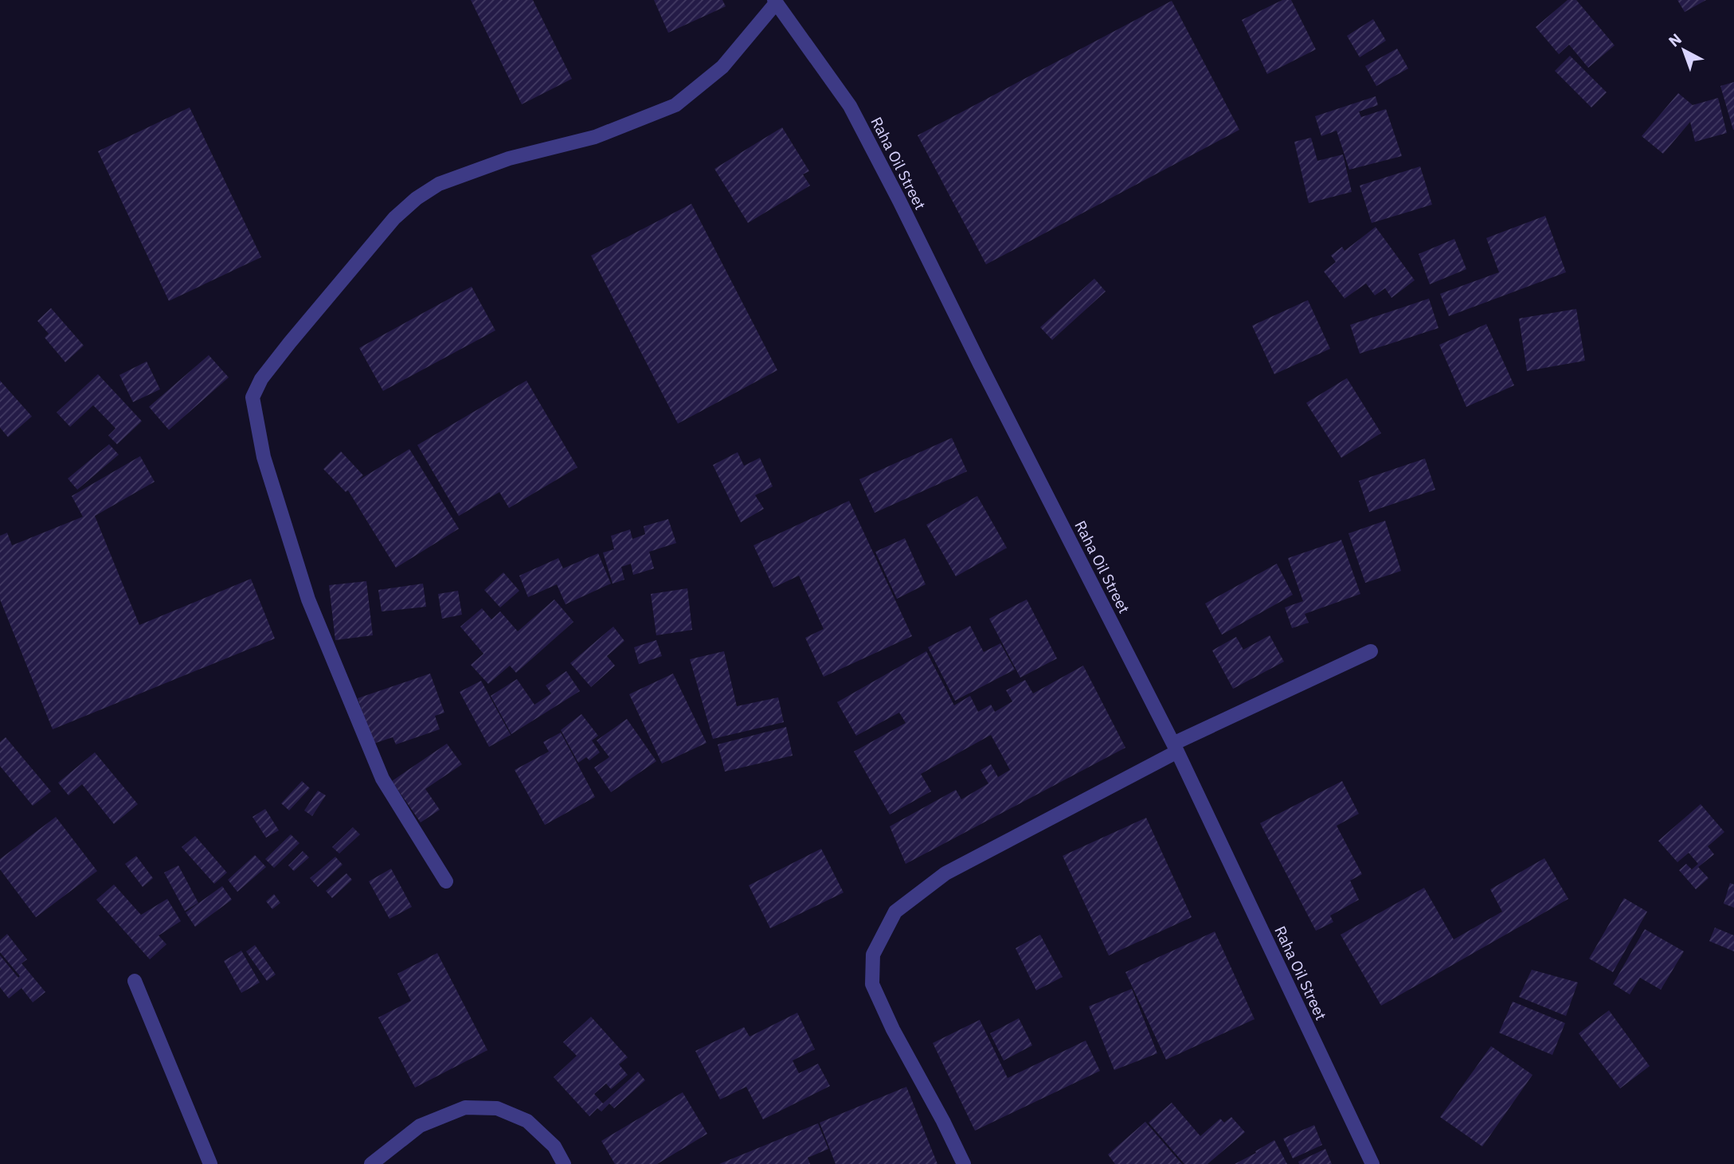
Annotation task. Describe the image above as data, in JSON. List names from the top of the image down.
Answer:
{
  "streets": {
    "street": ["Raha Oil Street"]
  },
  "north": "top left"
}
